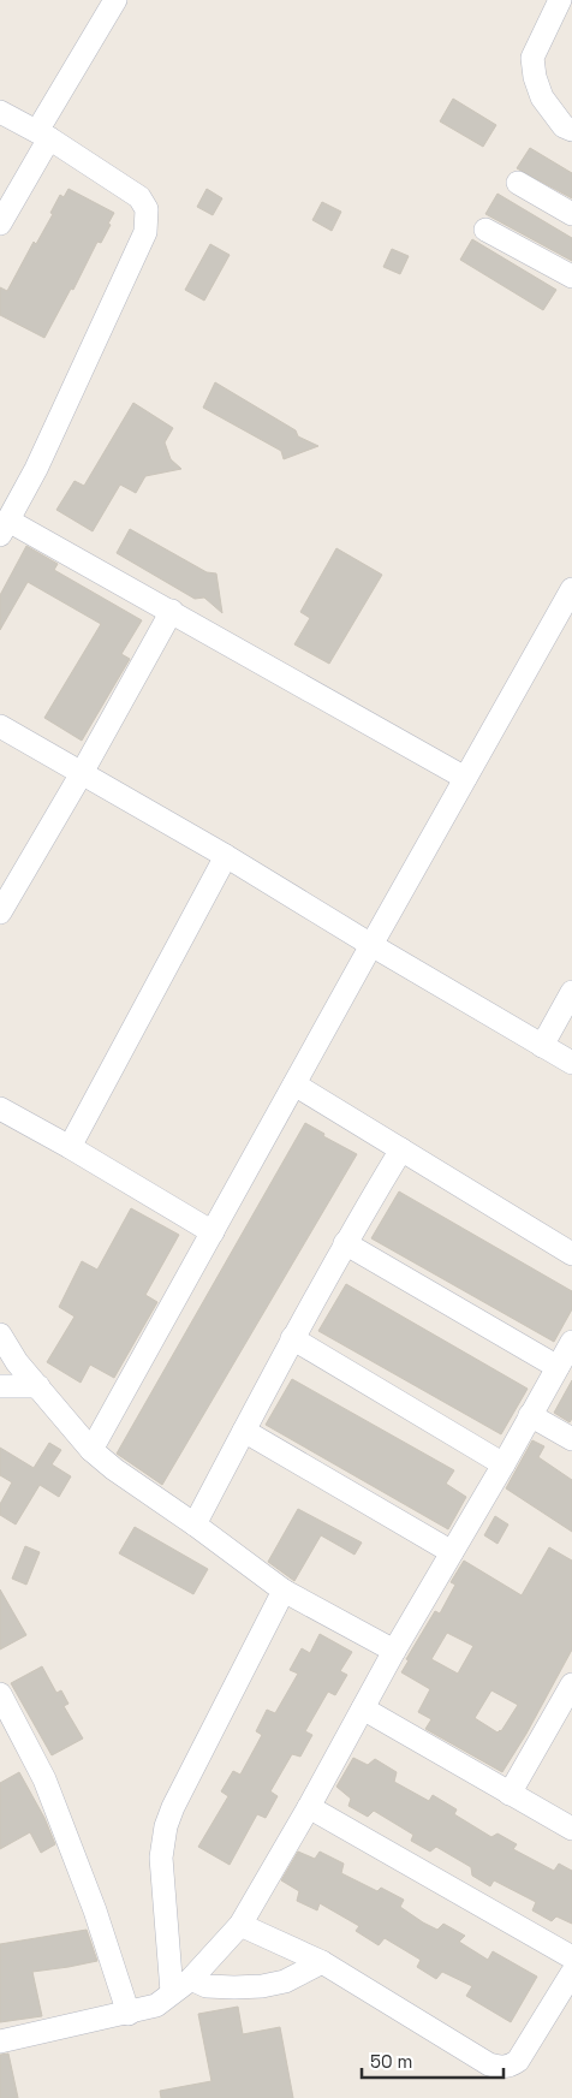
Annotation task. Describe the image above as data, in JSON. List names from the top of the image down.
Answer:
{
  "scale_bar": "50 m"
}
